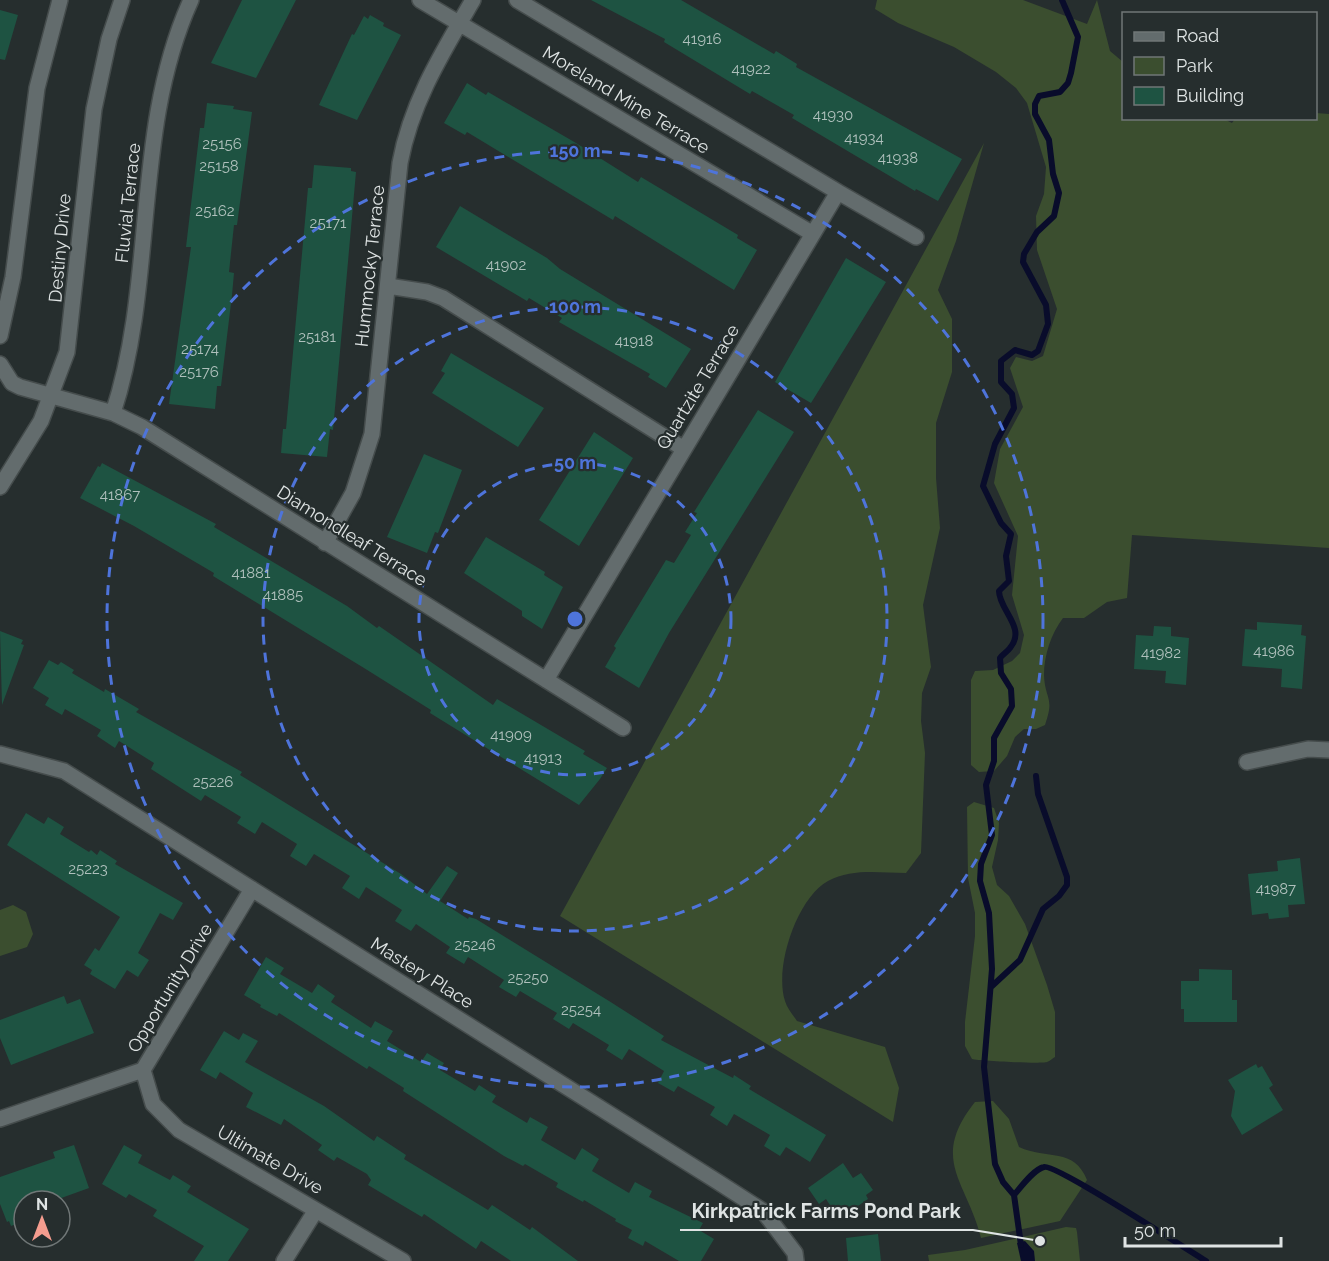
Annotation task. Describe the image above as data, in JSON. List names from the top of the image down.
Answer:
{
  "streets": {
    "street": [
      "Moreland Mine Terrace",
      "Fluvial Terrace",
      "Destiny Drive",
      "Hummocky Terrace",
      "Quartzite Terrace",
      "Diamondleaf Terrace",
      "Mastery Place",
      "Opportunity Drive",
      "Ultimate Drive"
    ]
  },
  "crossings": [
    ["Moreland Mine Terrace", "Hummocky Terrace"],
    ["Moreland Mine Terrace", "Quartzite Terrace"],
    ["Fluvial Terrace", "Diamondleaf Terrace"],
    ["Destiny Drive", "Diamondleaf Terrace"],
    ["Hummocky Terrace", "Diamondleaf Terrace"],
    ["Quartzite Terrace", "Diamondleaf Terrace"],
    ["Mastery Place", "Opportunity Drive"],
    ["Opportunity Drive", "Ultimate Drive"]
  ],
  "places": ["Kirkpatrick Farms Pond Park"],
  "house_numbers": [
    "41916",
    "41922",
    "41930",
    "41934",
    "25156",
    "41938",
    "25158",
    "25162",
    "25171",
    "41902",
    "25181",
    "41918",
    "25174",
    "25176",
    "41867",
    "41881",
    "41885",
    "41986",
    "41982",
    "41909",
    "41913",
    "25226",
    "25223",
    "41987",
    "25246",
    "25250",
    "25254"
  ],
  "legend": ["Road", "Park", "Building"],
  "scale_bar": "50 m",
  "north": "top",
  "rings": ["150 m", "100 m", "50 m"]
}
